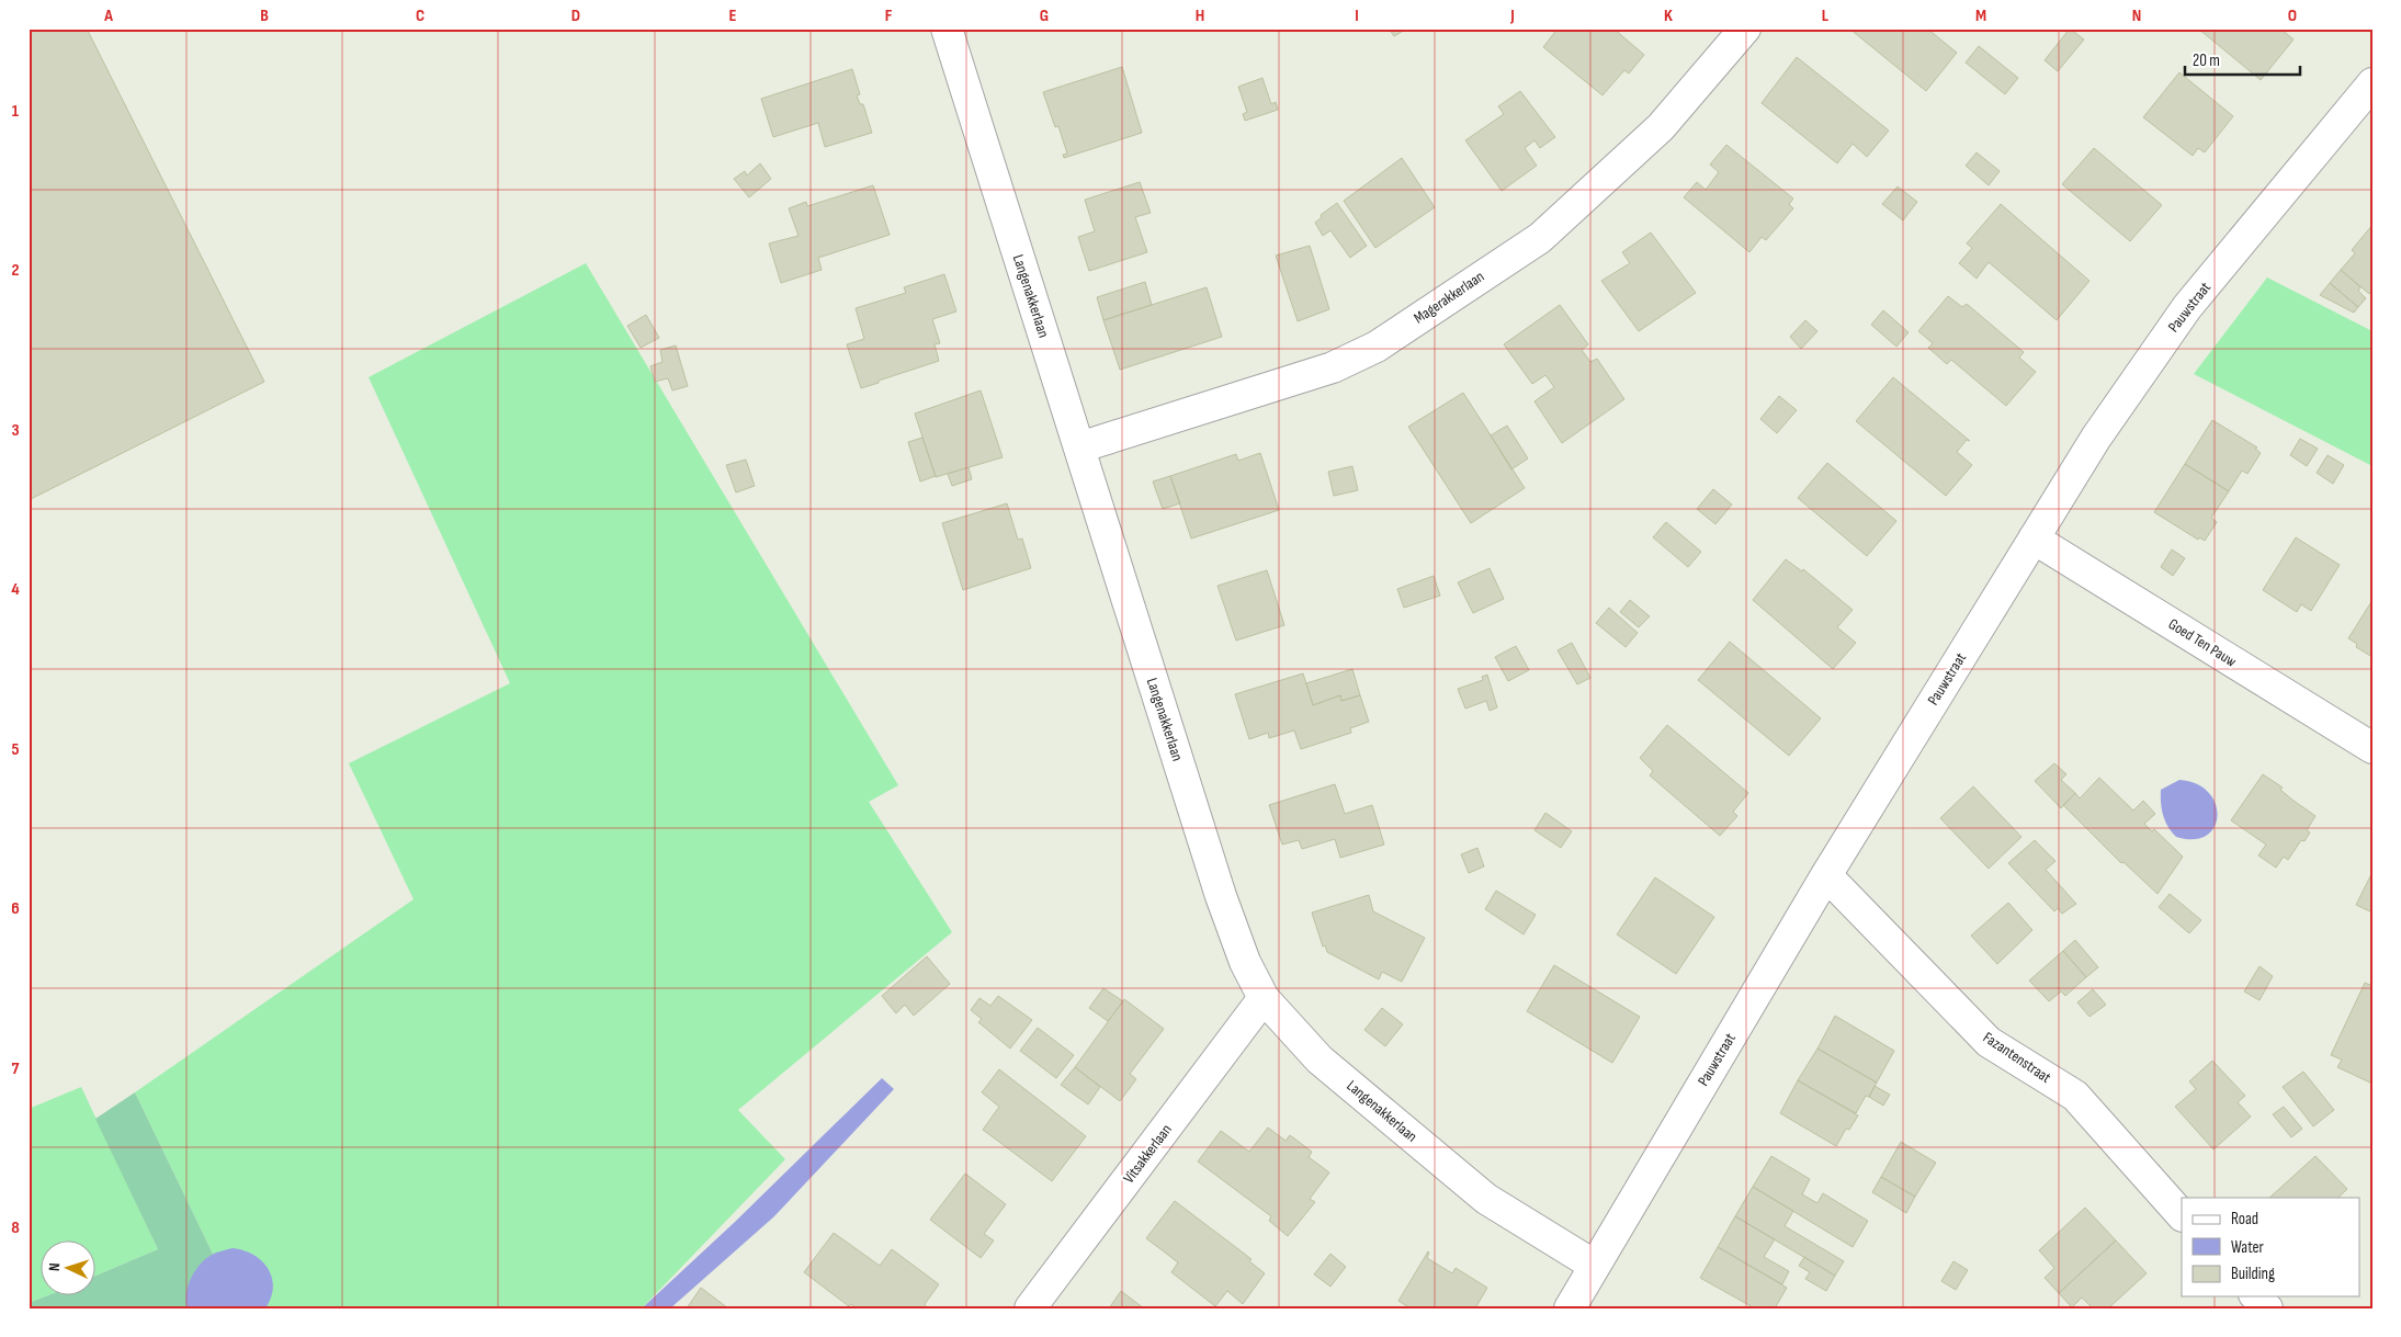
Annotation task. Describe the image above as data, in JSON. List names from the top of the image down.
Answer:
{
  "streets": {
    "street": [
      "Langenakkerlaan",
      "Magerakkerlaan",
      "Pauwstraat",
      "Goed Ten Pauw",
      "Fazantenstraat",
      "Vitsakkerlaan"
    ]
  },
  "crossings": [
    ["Langenakkerlaan", "Magerakkerlaan"],
    ["Langenakkerlaan", "Pauwstraat"],
    ["Langenakkerlaan", "Vitsakkerlaan"],
    ["Pauwstraat", "Goed Ten Pauw"],
    ["Pauwstraat", "Fazantenstraat"]
  ],
  "legend": ["Road", "Water", "Building"],
  "scale_bar": "20 m",
  "north": "left",
  "grid": {
    "columns": [
      "A",
      "B",
      "C",
      "D",
      "E",
      "F",
      "G",
      "H",
      "I",
      "J",
      "K",
      "L",
      "M",
      "N",
      "O"
    ],
    "rows": [
      "1",
      "2",
      "3",
      "4",
      "5",
      "6",
      "7",
      "8"
    ]
  }
}
